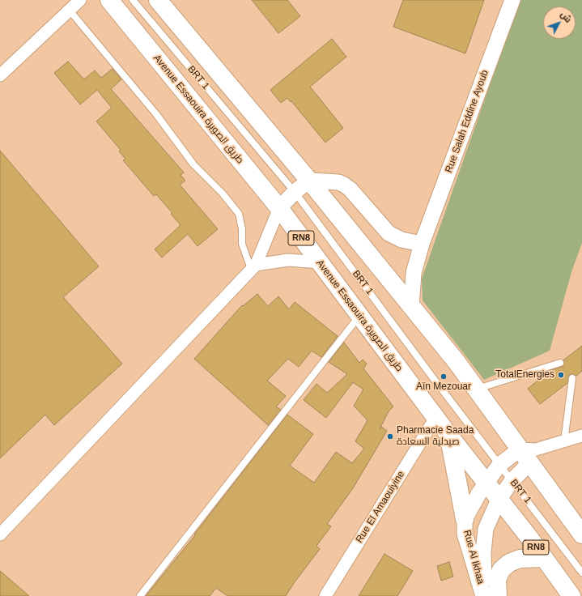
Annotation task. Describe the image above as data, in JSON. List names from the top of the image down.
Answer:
{
  "streets": {
    "main road": ["Avenue Essaouira طريق الصويرة", "RN8"],
    "street": ["Rue Salah Eddine Ayoub", "Rue El Amaouiyine", "Rue Al Ikhaa"],
    "lane": ["BRT 1"]
  },
  "crossings": [
    ["BRT 1", "Rue Al Ikhaa"],
    ["Avenue Essaouira طريق الصويرة", "RN8"],
    ["Avenue Essaouira طريق الصويرة", "Rue El Amaouiyine"],
    ["RN8", "Rue Al Ikhaa"]
  ],
  "places": ["TotalEnergies", "Aïn Mezouar", "Pharmacie Saada صيدلية السعادة"],
  "north": "top right"
}
